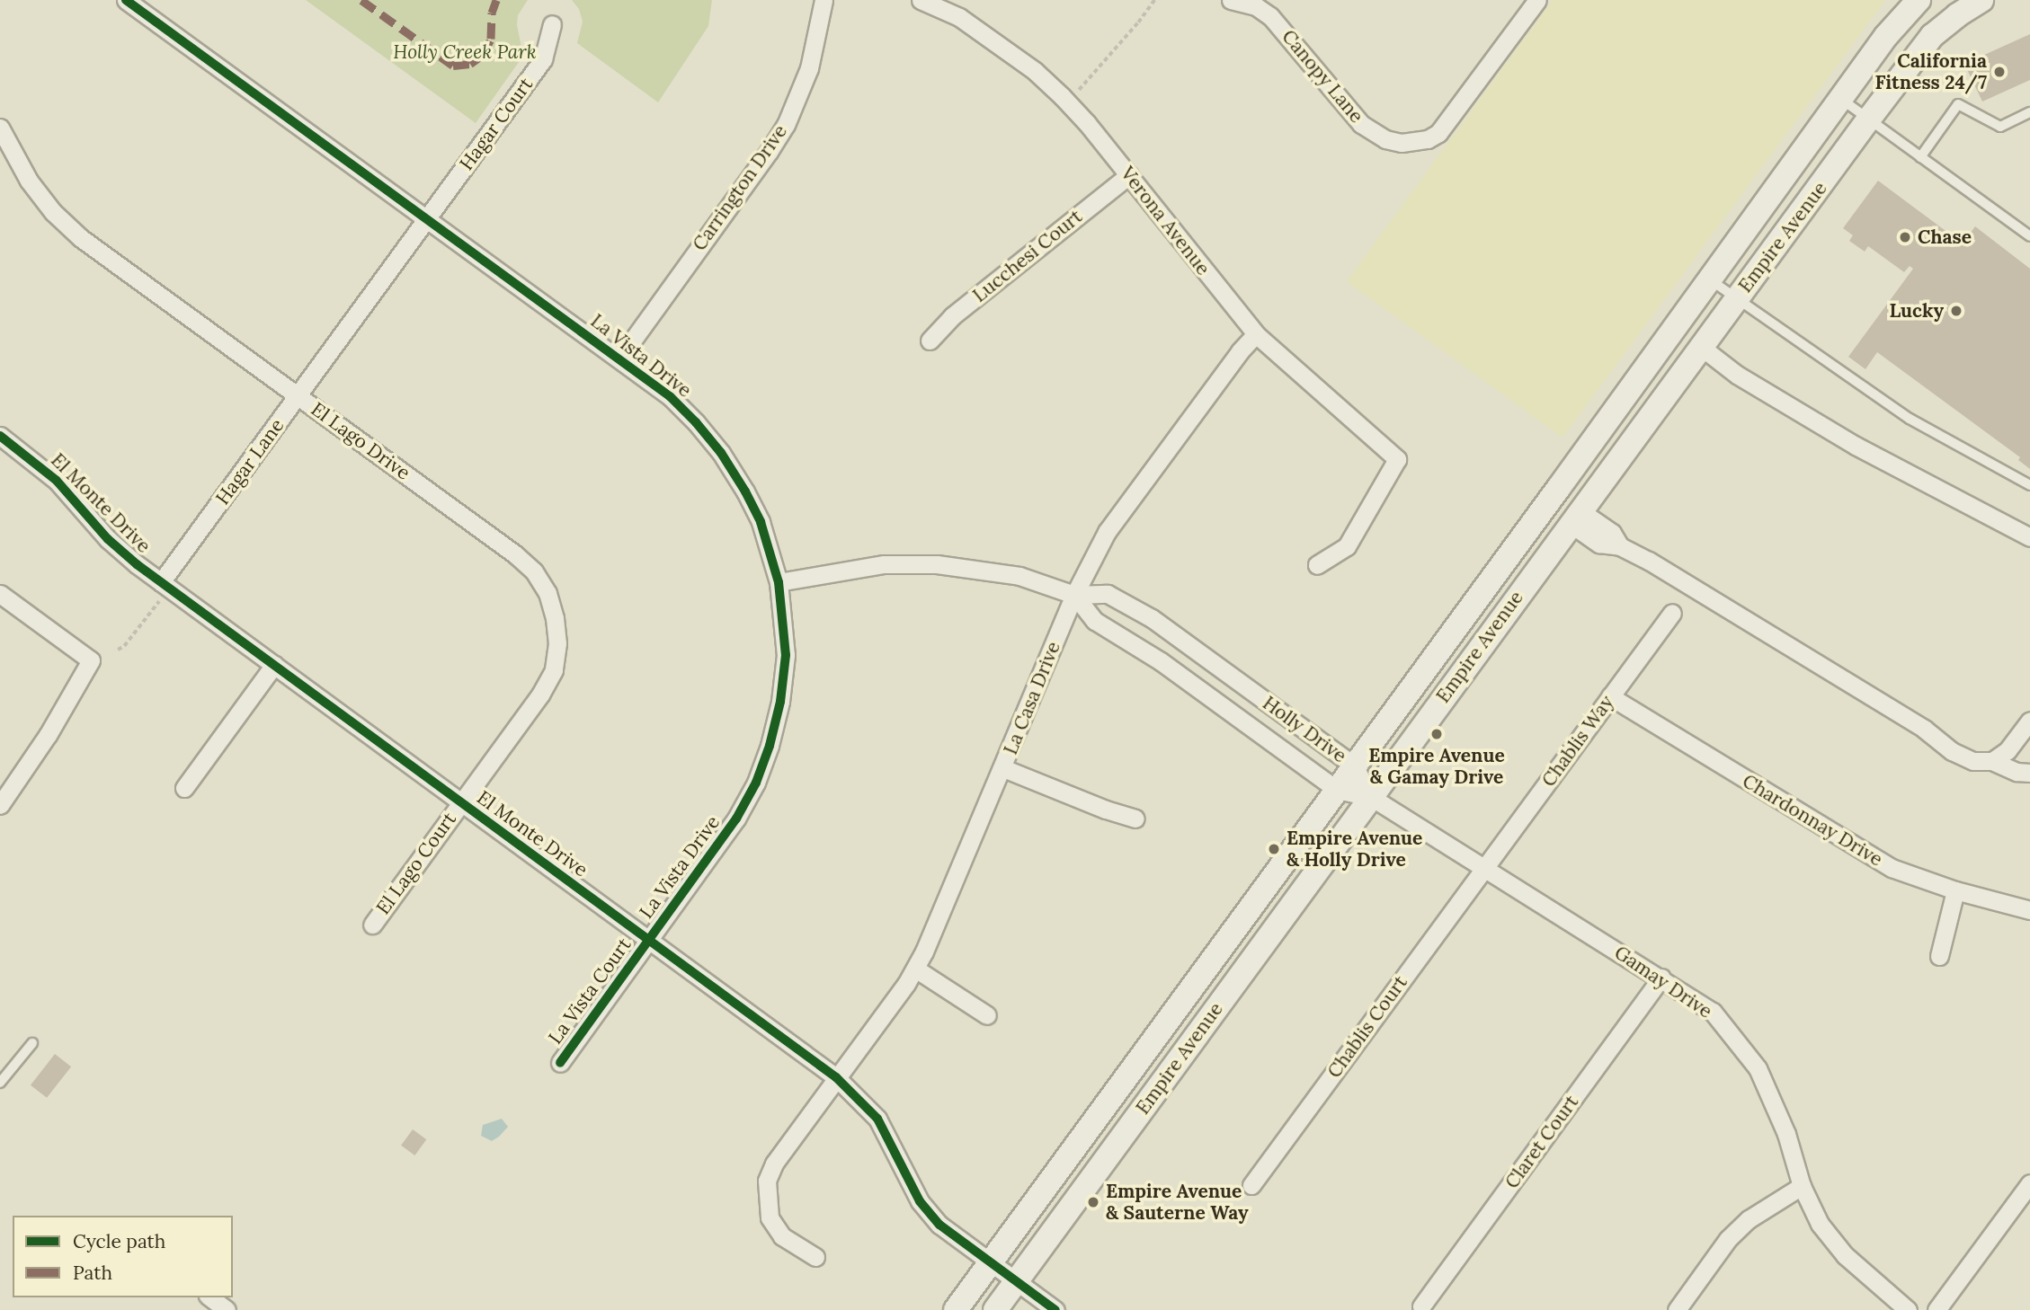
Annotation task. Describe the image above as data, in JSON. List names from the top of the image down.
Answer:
{
  "streets": {
    "main road": ["Empire Avenue"],
    "street": [
      "Canopy Lane",
      "Hagar Court",
      "Carrington Drive",
      "Verona Avenue",
      "Lucchesi Court",
      "La Vista Drive",
      "El Lago Drive",
      "Hagar Lane",
      "El Monte Drive",
      "La Casa Drive",
      "Holly Drive",
      "Chablis Way",
      "Chardonnay Drive",
      "El Lago Court",
      "Gamay Drive",
      "La Vista Court",
      "Chablis Court",
      "Claret Court"
    ]
  },
  "crossings": [
    ["Hagar Court", "La Vista Drive"],
    ["Hagar Court", "Hagar Lane"],
    ["Carrington Drive", "La Vista Drive"],
    ["Verona Avenue", "Lucchesi Court"],
    ["Verona Avenue", "La Casa Drive"],
    ["Empire Avenue", "El Monte Drive"],
    ["Empire Avenue", "Holly Drive"],
    ["Empire Avenue", "Gamay Drive"],
    ["La Vista Drive", "Hagar Lane"],
    ["La Vista Drive", "El Monte Drive"],
    ["La Vista Drive", "Holly Drive"],
    ["La Vista Drive", "La Vista Court"],
    ["El Lago Drive", "Hagar Lane"],
    ["El Lago Drive", "El Monte Drive"],
    ["El Lago Drive", "El Lago Court"],
    ["Hagar Lane", "El Monte Drive"],
    ["El Monte Drive", "La Casa Drive"],
    ["El Monte Drive", "El Lago Court"],
    ["El Monte Drive", "La Vista Court"],
    ["La Casa Drive", "Holly Drive"],
    ["Holly Drive", "Gamay Drive"],
    ["Chablis Way", "Chardonnay Drive"],
    ["Chablis Way", "Gamay Drive"],
    ["Chablis Way", "Chablis Court"],
    ["Gamay Drive", "Chablis Court"],
    ["Gamay Drive", "Claret Court"]
  ],
  "parks": ["Holly Creek Park"],
  "places": [
    "California Fitness 24/7",
    "Chase",
    "Lucky",
    "Empire Avenue & Gamay Drive",
    "Empire Avenue & Holly Drive",
    "Empire Avenue & Sauterne Way"
  ],
  "legend": ["Cycle path", "Path"]
}
